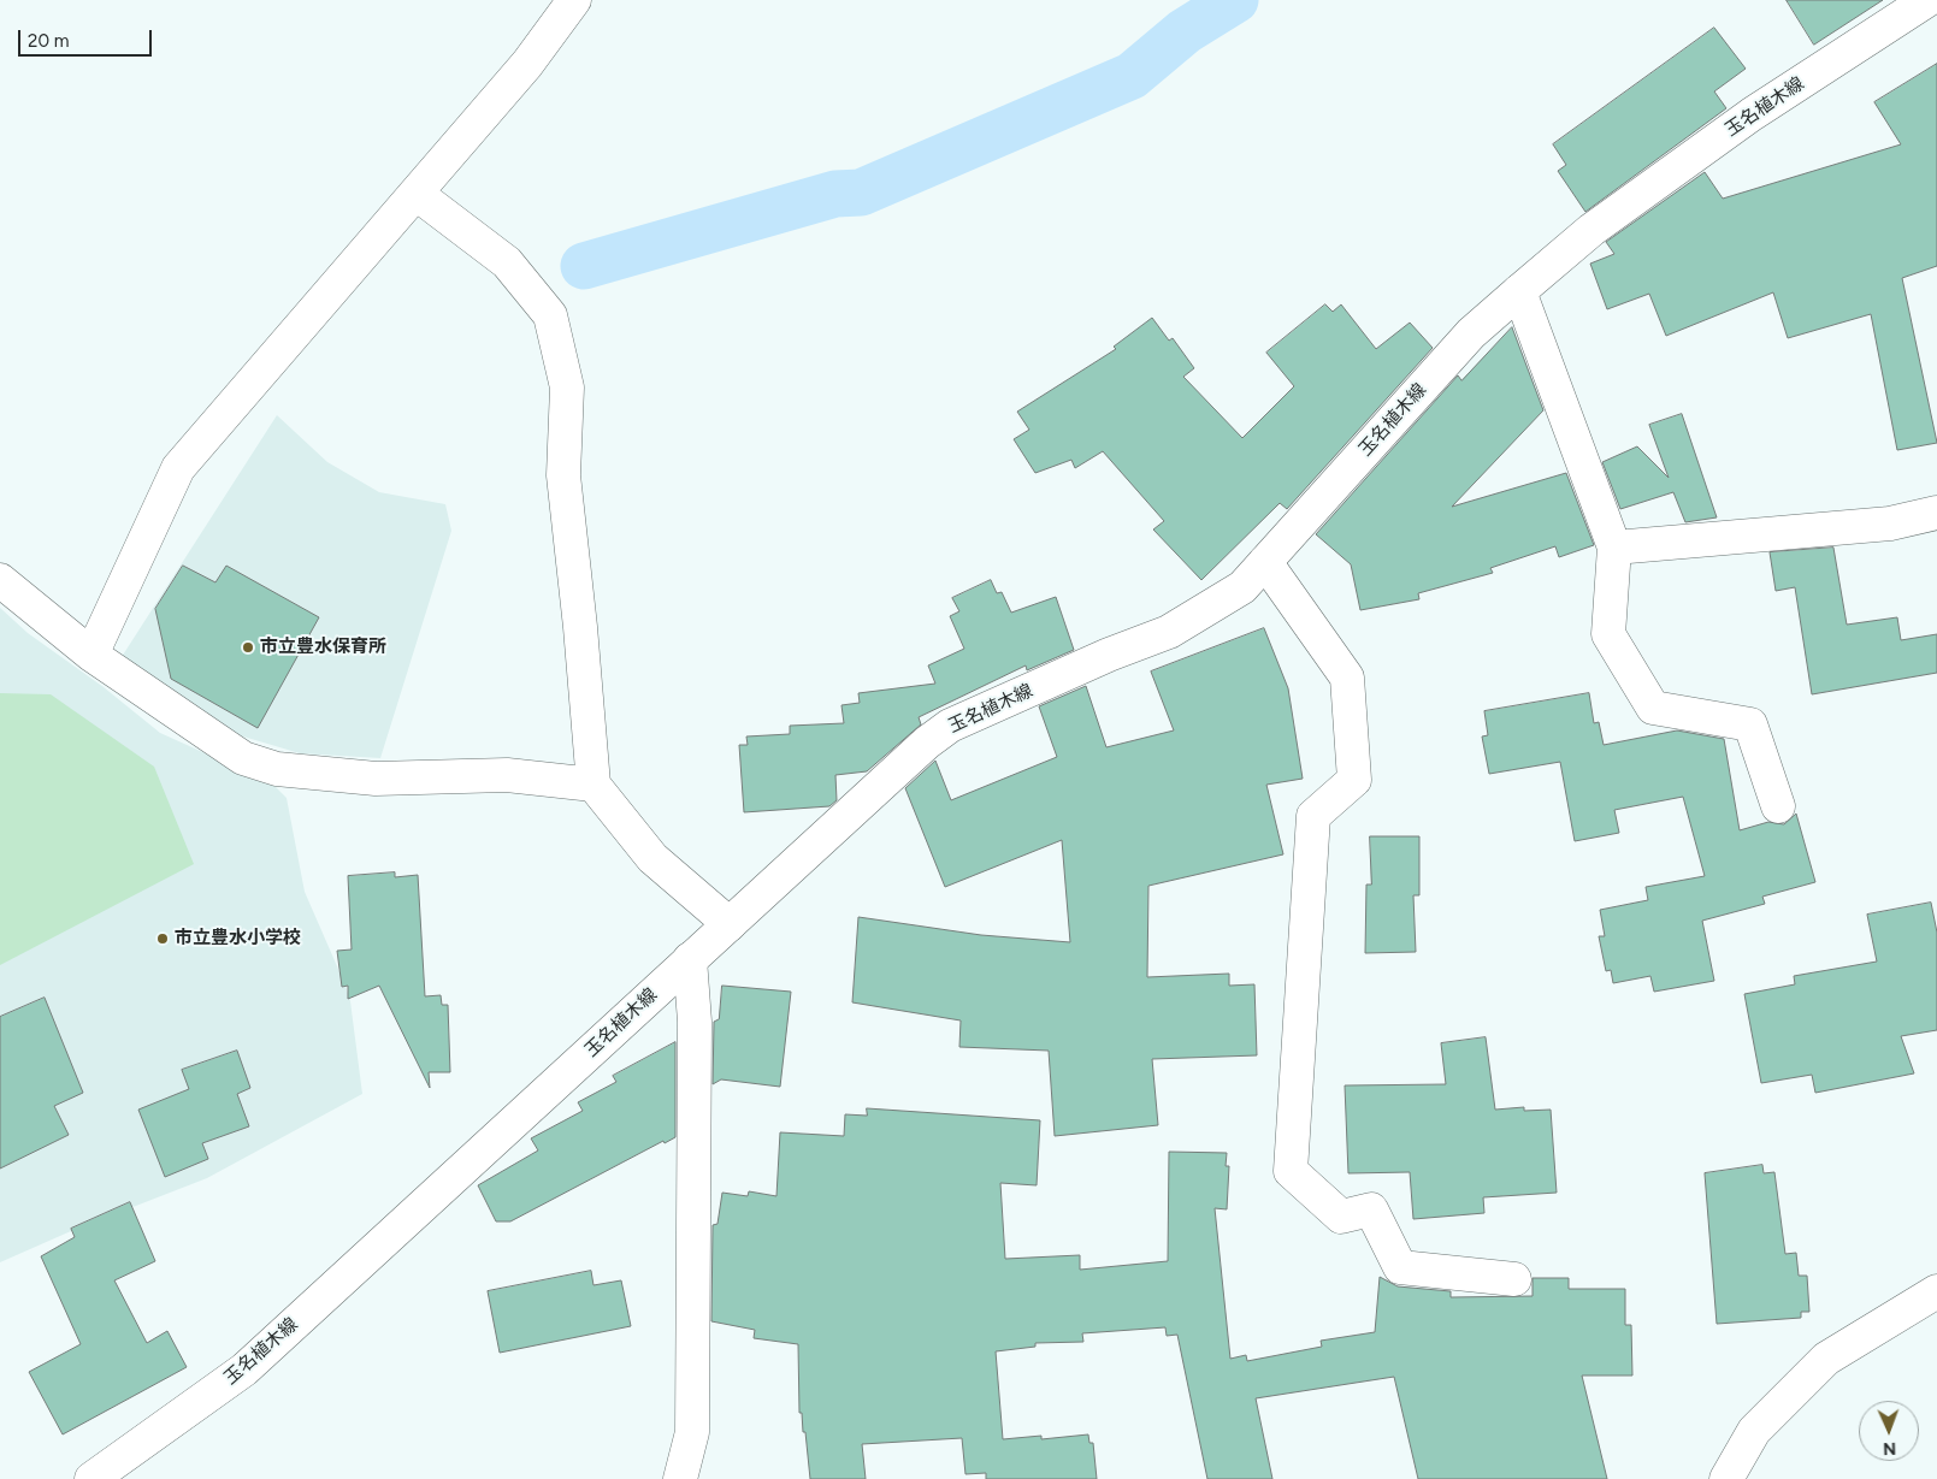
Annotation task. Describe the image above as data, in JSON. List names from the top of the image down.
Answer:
{
  "streets": {
    "street": ["玉名植木線"]
  },
  "places": ["市立豊水保育所", "市立豊水小学校"],
  "scale_bar": "20 m",
  "north": "bottom"
}
